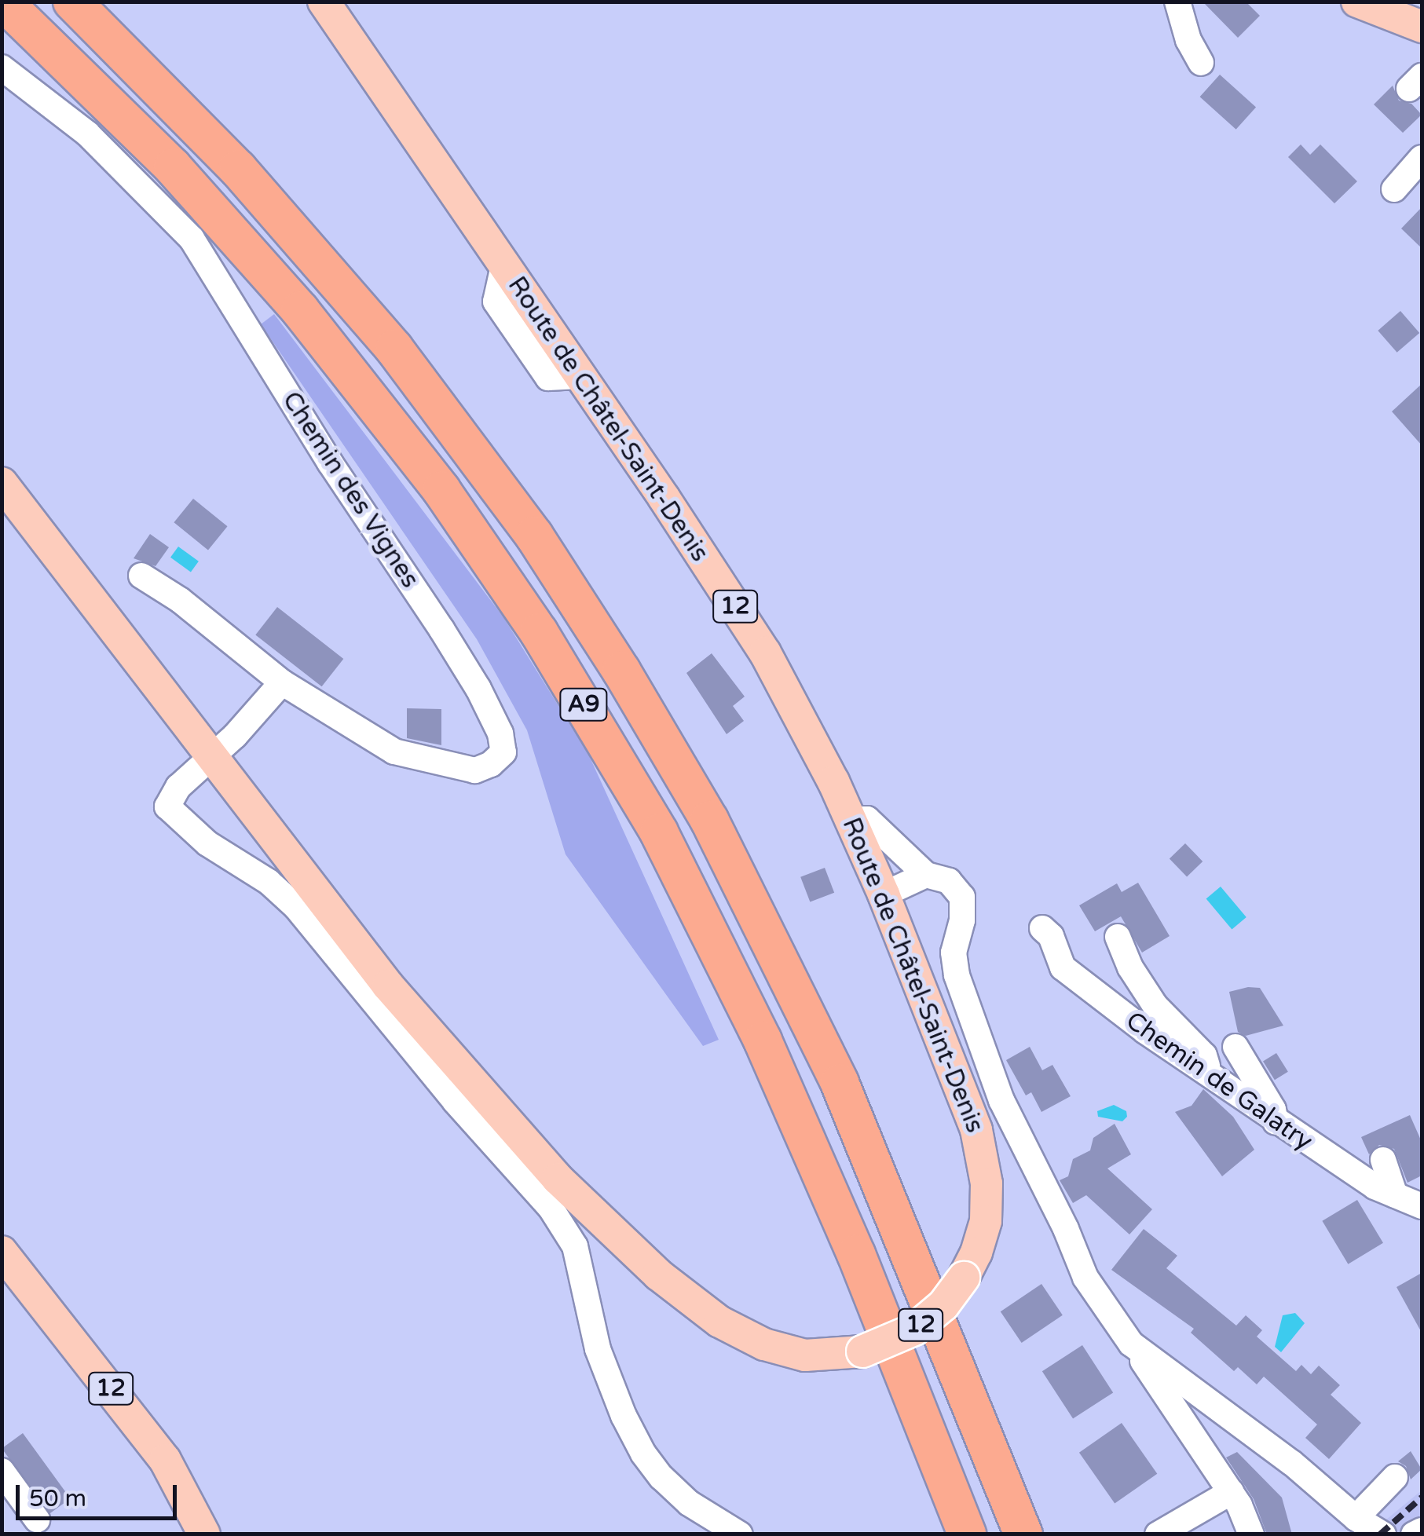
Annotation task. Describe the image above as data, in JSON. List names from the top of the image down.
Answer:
{
  "streets": {
    "highway": ["A9"],
    "main road": ["Route de Châtel-Saint-Denis", "12"],
    "street": ["Chemin des Vignes", "Chemin de Galatry"]
  },
  "scale_bar": "50 m"
}
